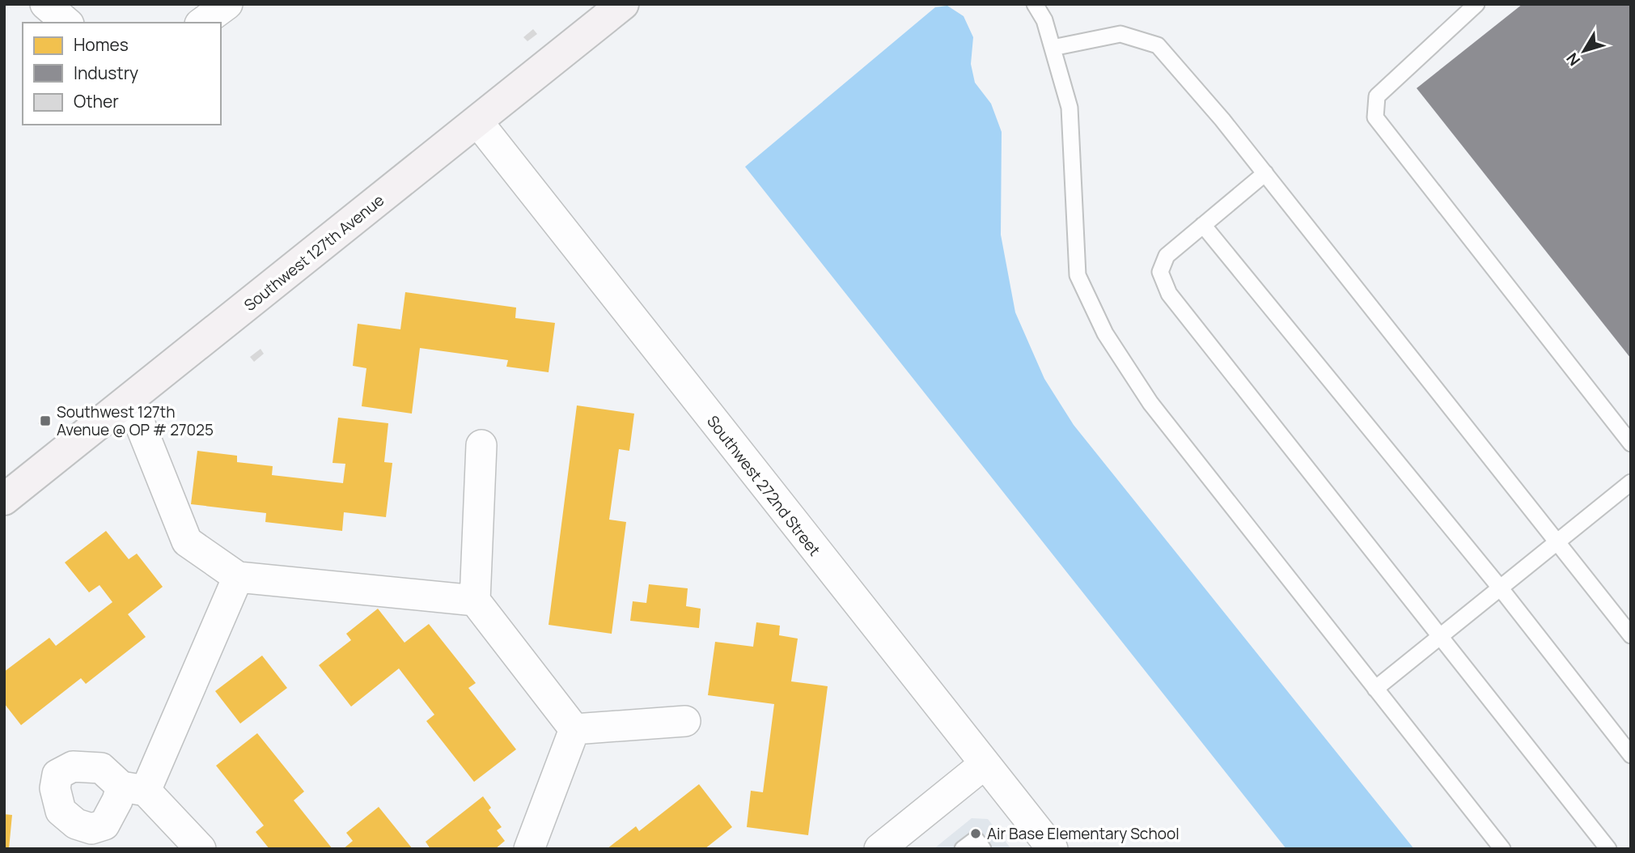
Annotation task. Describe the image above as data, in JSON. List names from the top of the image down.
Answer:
{
  "streets": {
    "main road": ["Southwest 127th Avenue"],
    "street": ["Southwest 272nd Street"]
  },
  "crossings": [
    ["Southwest 127th Avenue", "Southwest 272nd Street"]
  ],
  "places": {
    "transit": ["Southwest 127th Avenue @ OP # 27025"],
    "other": ["Air Base Elementary School"]
  },
  "legend": ["Homes", "Industry", "Other"],
  "north": "bottom left"
}
